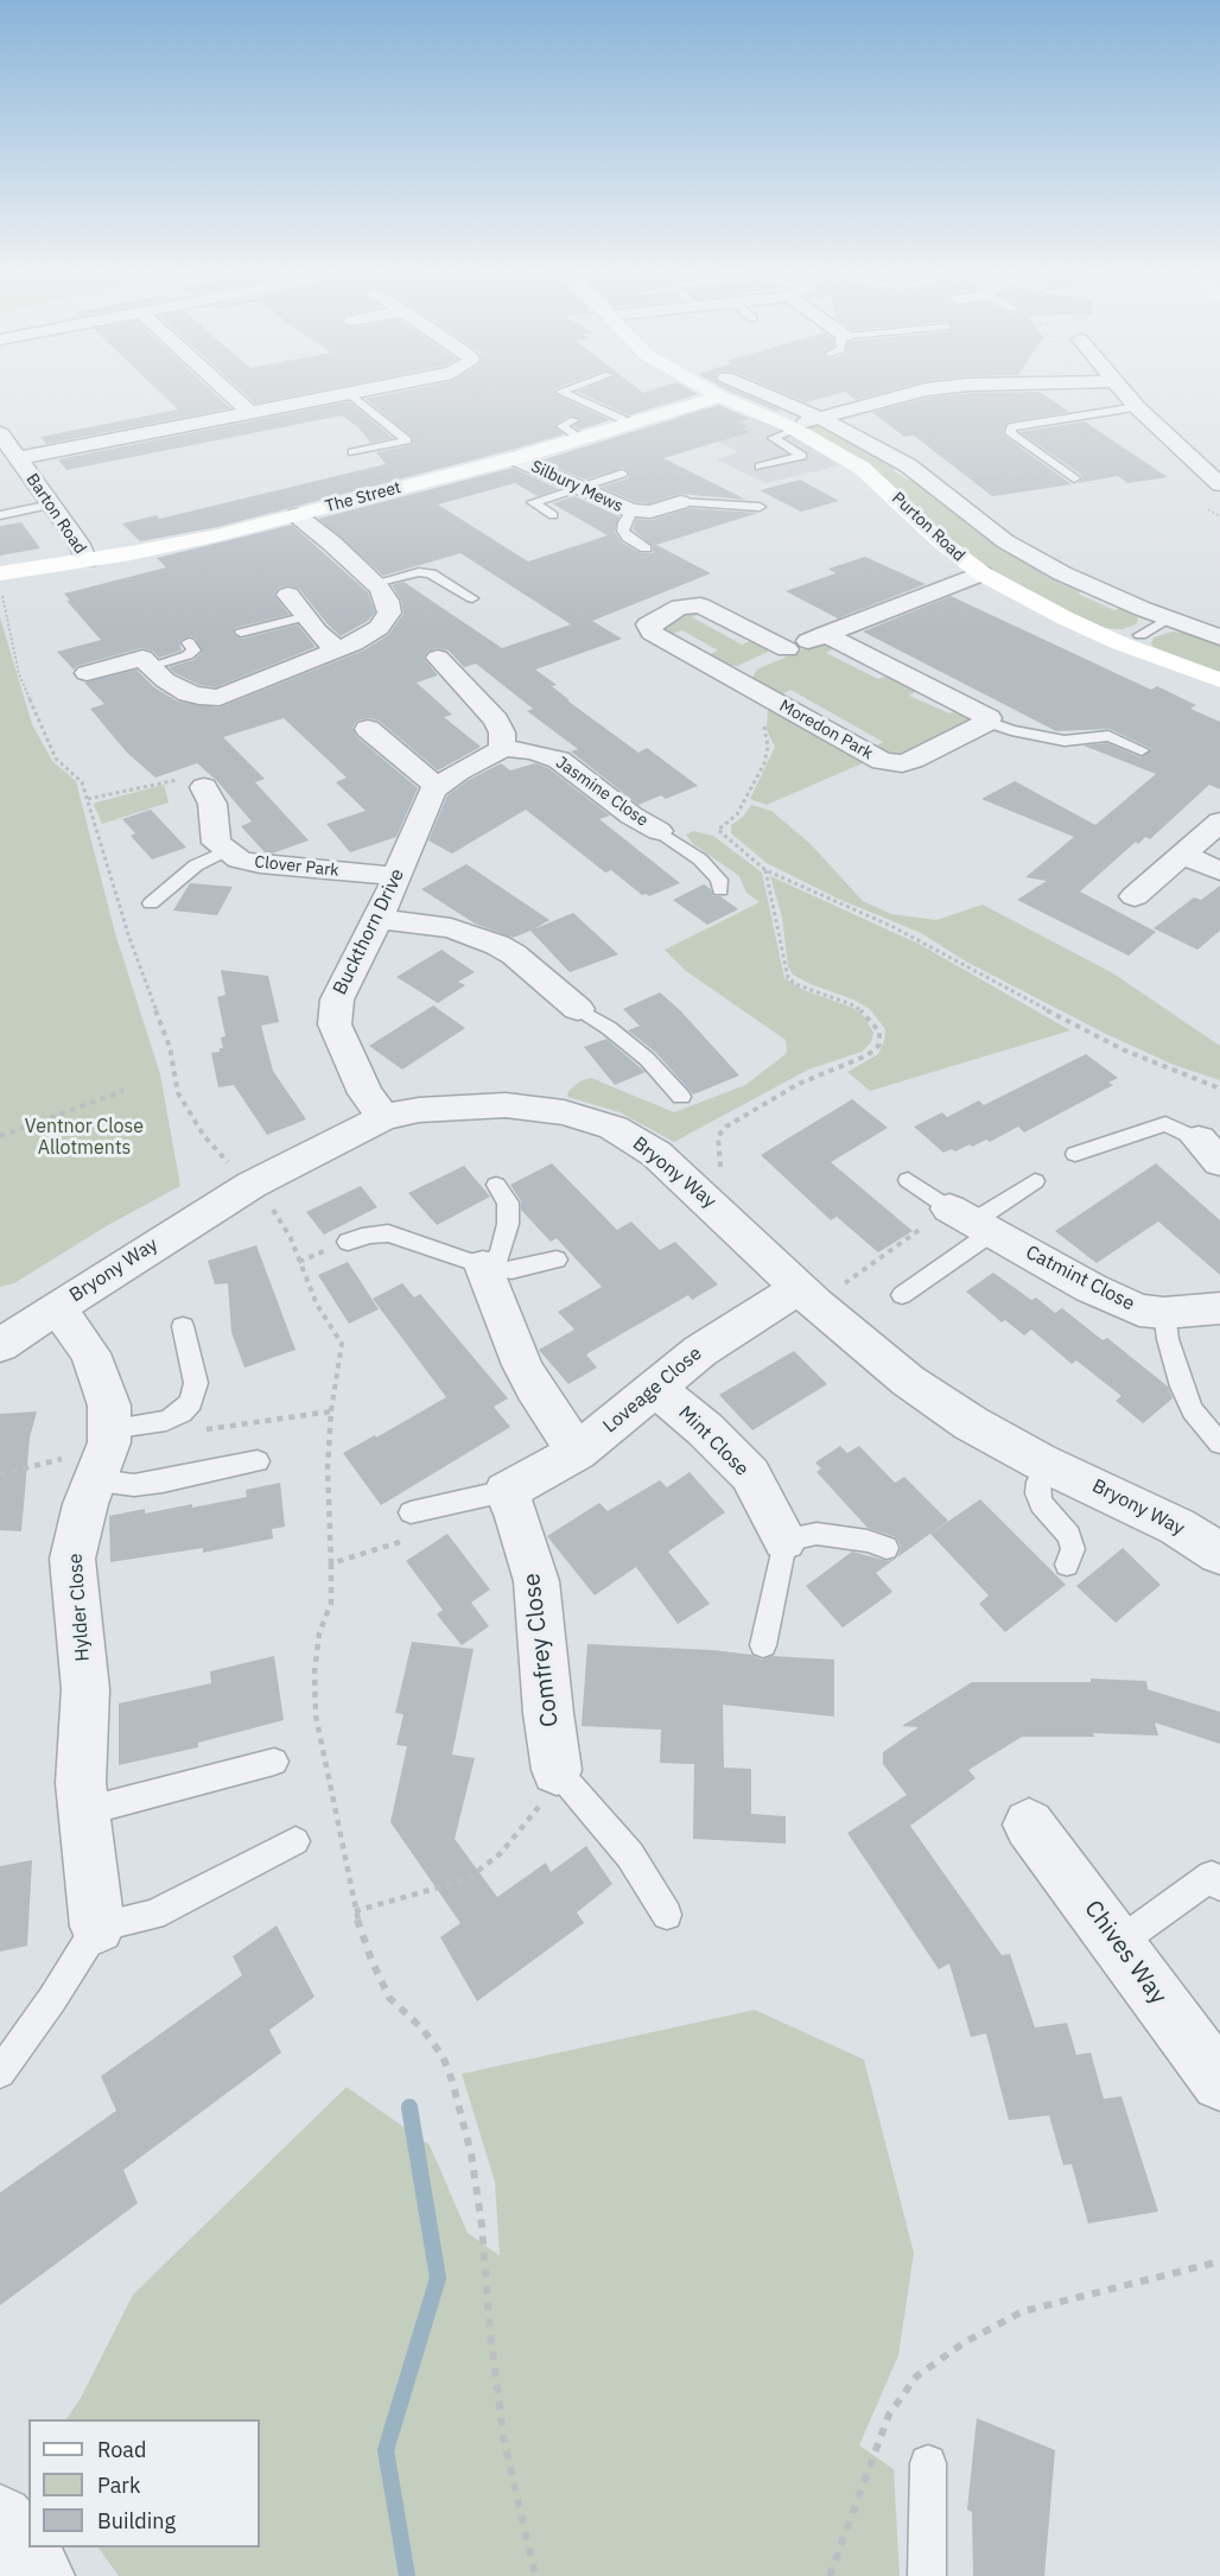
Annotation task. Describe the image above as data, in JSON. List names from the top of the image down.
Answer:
{
  "streets": {
    "street": [
      "Silbury Mews",
      "The Street",
      "Barton Road",
      "Purton Road",
      "Moredon Park",
      "Jasmine Close",
      "Clover Park",
      "Buckthorn Drive",
      "Bryony Way",
      "Catmint Close",
      "Loveage Close",
      "Mint Close",
      "Hylder Close",
      "Comfrey Close",
      "Chives Way"
    ]
  },
  "crossings": [
    ["Silbury Mews", "The Street"],
    ["The Street", "Barton Road"],
    ["Jasmine Close", "Buckthorn Drive"],
    ["Clover Park", "Buckthorn Drive"],
    ["Buckthorn Drive", "Bryony Way"],
    ["Bryony Way", "Loveage Close"],
    ["Bryony Way", "Hylder Close"],
    ["Loveage Close", "Mint Close"],
    ["Loveage Close", "Comfrey Close"]
  ],
  "parks": ["Ventnor Close Allotments"],
  "legend": ["Road", "Park", "Building"]
}
